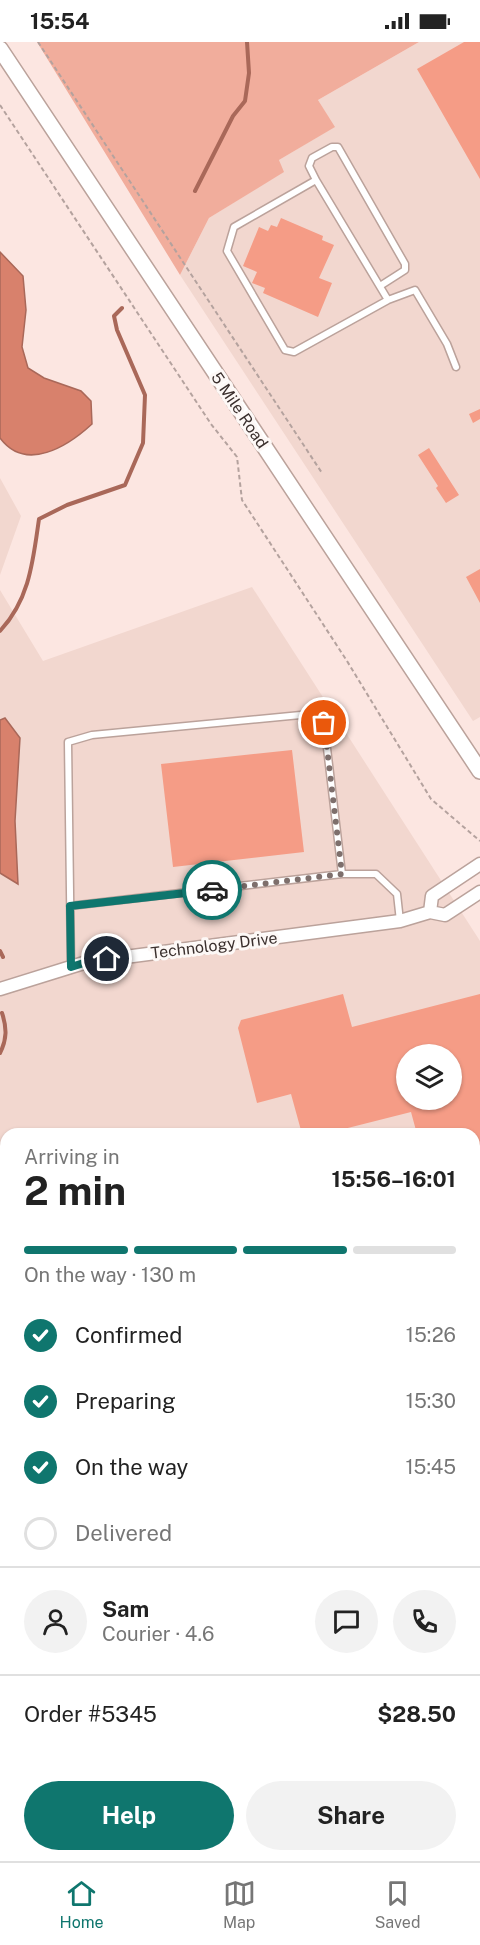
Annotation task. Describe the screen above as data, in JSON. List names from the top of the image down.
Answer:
{
  "streets": {
    "street": ["5 Mile Road", "Technology Drive"]
  },
  "page": {
    "status": "15:54",
    "heading": ["2 min", "Arriving in", "15:56–16:01"],
    "panel": [
      "Sam",
      "Courier · 4.6",
      "Order #5345",
      "$28.50"
    ],
    "bar": "On the way · 130 m",
    "list": [
      ["Confirmed", "15:26"],
      ["Preparing", "15:30"],
      ["On the way", "15:45"],
      "Delivered"
    ],
    "buttons": ["Help", "Share"],
    "tabs": ["Home", "Map", "Saved"]
  }
}
